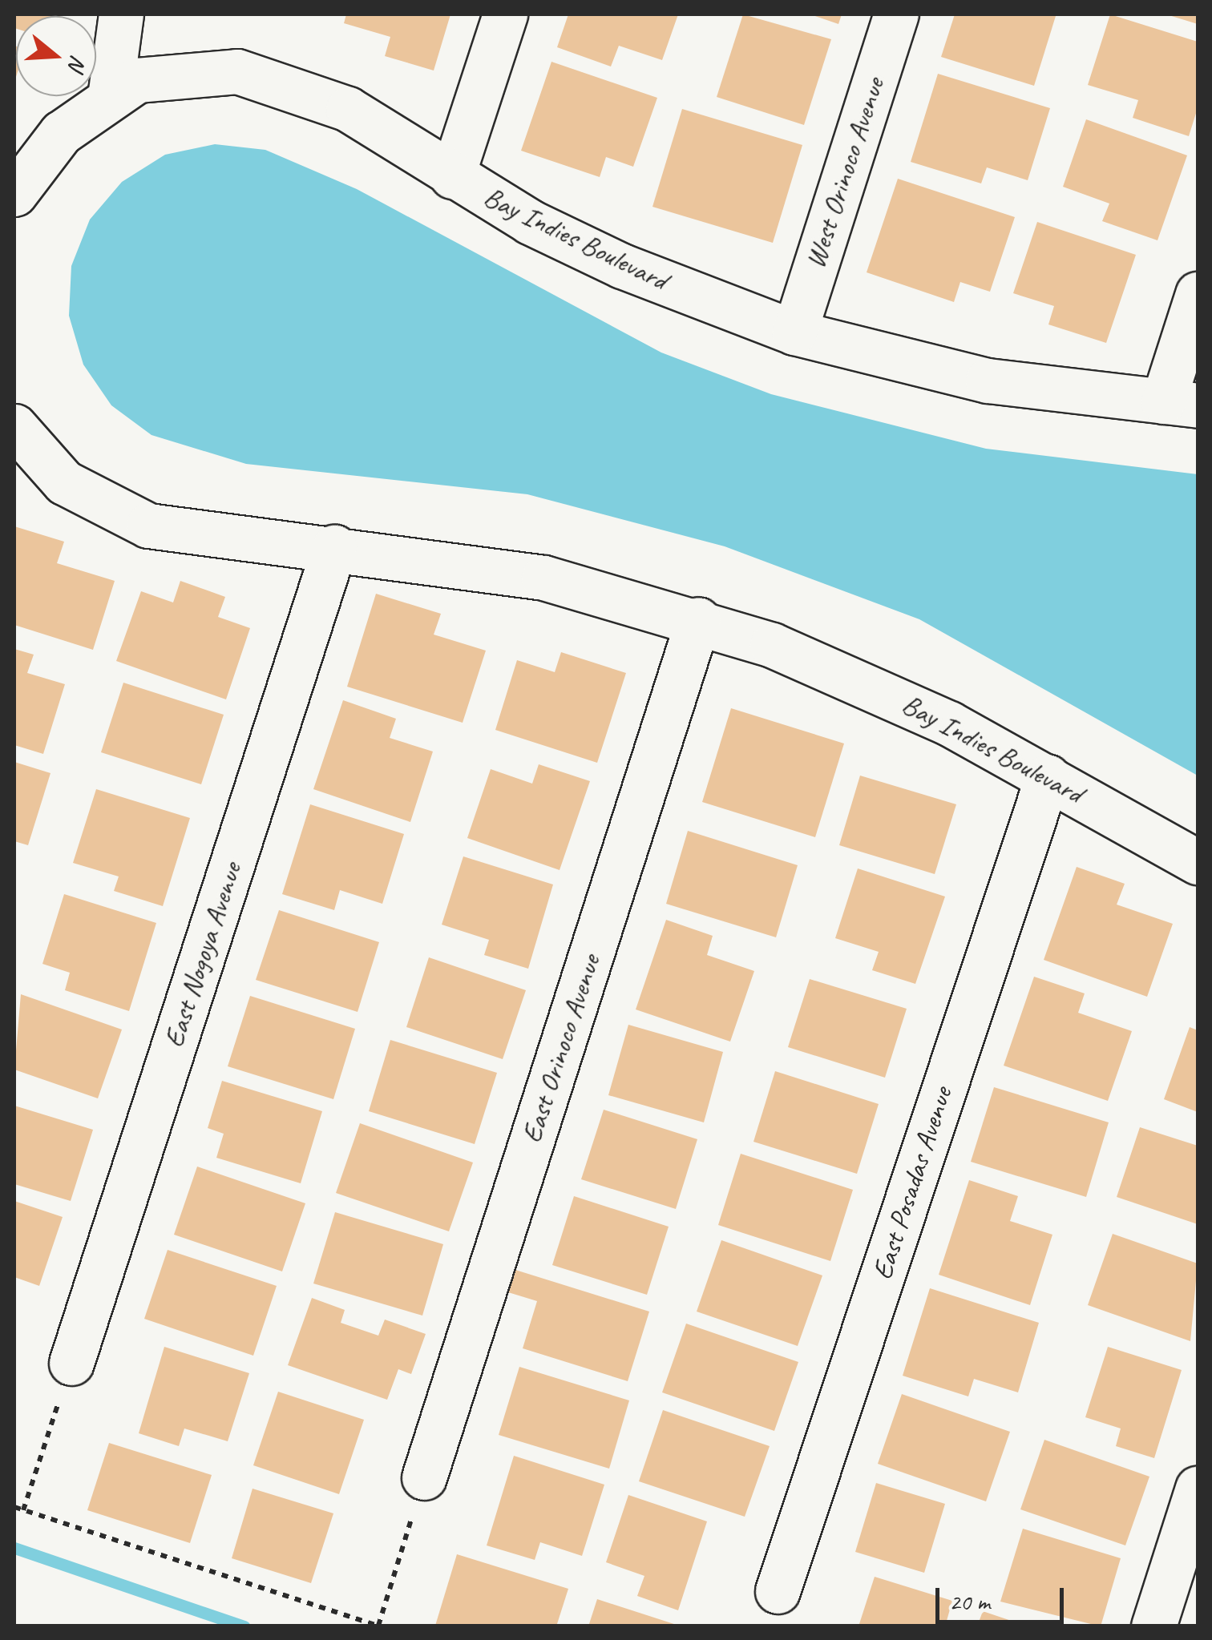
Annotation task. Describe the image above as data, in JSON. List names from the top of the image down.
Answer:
{
  "streets": {
    "street": [
      "West Orinoco Avenue",
      "Bay Indies Boulevard",
      "East Nogoya Avenue",
      "East Orinoco Avenue",
      "East Posadas Avenue"
    ]
  },
  "crossings": [
    ["West Orinoco Avenue", "Bay Indies Boulevard"],
    ["Bay Indies Boulevard", "East Nogoya Avenue"],
    ["Bay Indies Boulevard", "East Orinoco Avenue"],
    ["Bay Indies Boulevard", "East Posadas Avenue"]
  ],
  "scale_bar": "20 m",
  "north": "right"
}
